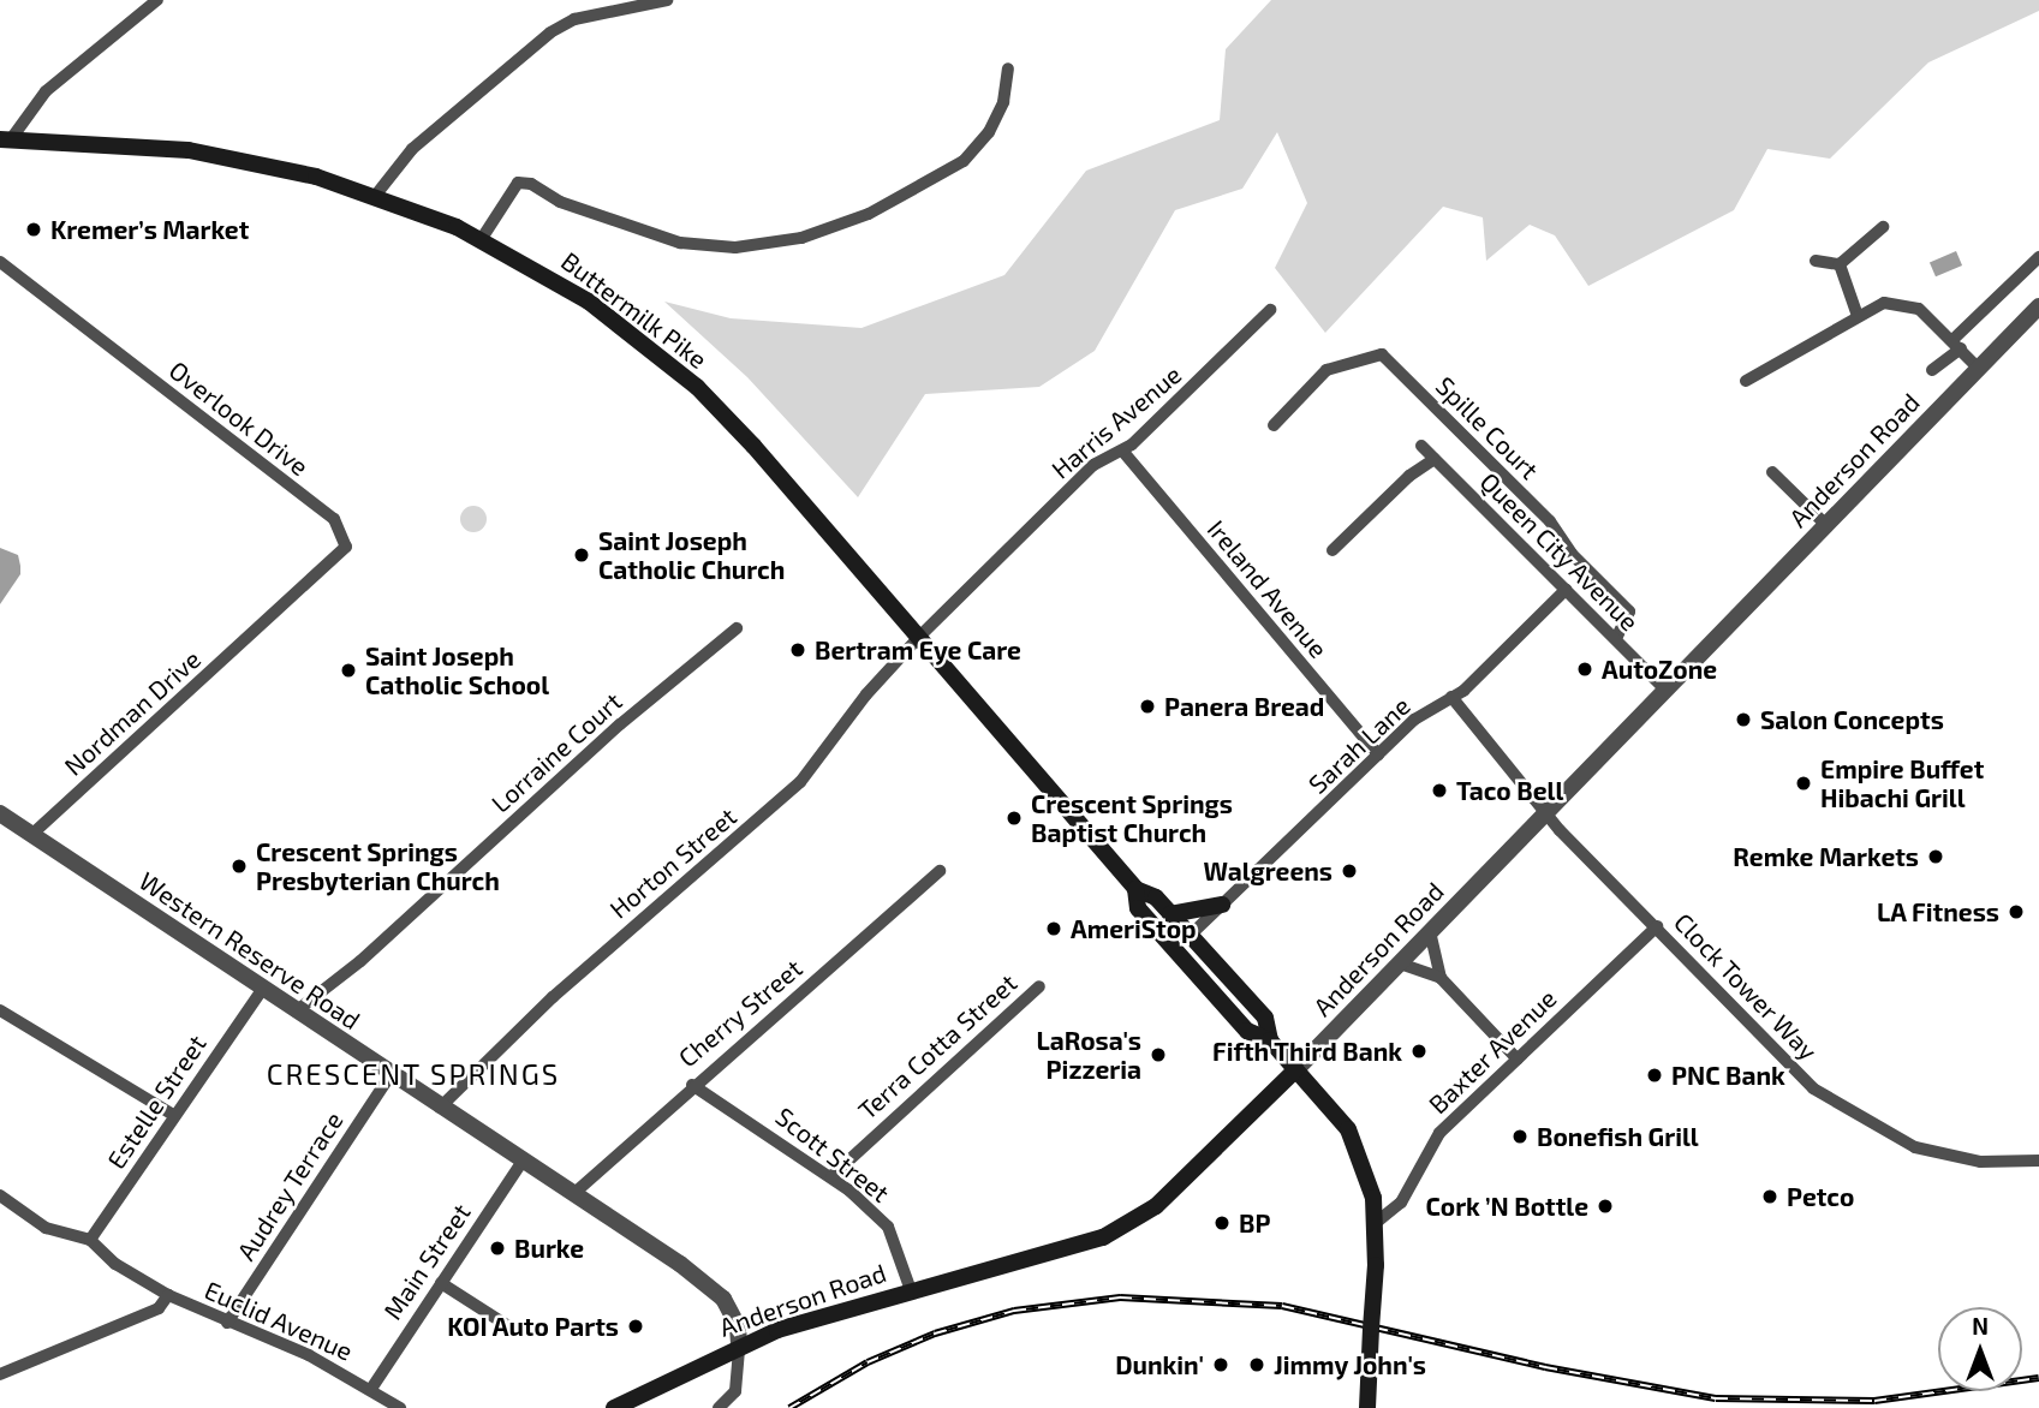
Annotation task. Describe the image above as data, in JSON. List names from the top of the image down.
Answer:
{
  "streets": {
    "main road": ["Buttermilk Pike", "Anderson Road"],
    "street": [
      "Overlook Drive",
      "Harris Avenue",
      "Spille Court",
      "Queen City Avenue",
      "Ireland Avenue",
      "Nordman Drive",
      "Sarah Lane",
      "Lorraine Court",
      "Horton Street",
      "Western Reserve Road",
      "Clock Tower Way",
      "Cherry Street",
      "Terra Cotta Street",
      "Baxter Avenue",
      "Estelle Street",
      "Scott Street",
      "Audrey Terrace",
      "Main Street",
      "Euclid Avenue"
    ]
  },
  "crossings": [
    ["Buttermilk Pike", "Harris Avenue"],
    ["Buttermilk Pike", "Anderson Road"],
    ["Buttermilk Pike", "Sarah Lane"],
    ["Buttermilk Pike", "Horton Street"],
    ["Buttermilk Pike", "Baxter Avenue"],
    ["Overlook Drive", "Nordman Drive"],
    ["Harris Avenue", "Ireland Avenue"],
    ["Harris Avenue", "Horton Street"],
    ["Spille Court", "Queen City Avenue"],
    ["Anderson Road", "Queen City Avenue"],
    ["Anderson Road", "Western Reserve Road"],
    ["Anderson Road", "Clock Tower Way"],
    ["Anderson Road", "Scott Street"],
    ["Queen City Avenue", "Sarah Lane"],
    ["Ireland Avenue", "Sarah Lane"],
    ["Nordman Drive", "Western Reserve Road"],
    ["Sarah Lane", "Clock Tower Way"],
    ["Lorraine Court", "Western Reserve Road"],
    ["Horton Street", "Western Reserve Road"],
    ["Western Reserve Road", "Cherry Street"],
    ["Western Reserve Road", "Estelle Street"],
    ["Western Reserve Road", "Audrey Terrace"],
    ["Western Reserve Road", "Main Street"],
    ["Clock Tower Way", "Baxter Avenue"],
    ["Cherry Street", "Scott Street"],
    ["Terra Cotta Street", "Scott Street"],
    ["Audrey Terrace", "Euclid Avenue"],
    ["Main Street", "Euclid Avenue"]
  ],
  "districts": ["CRESCENT SPRINGS"],
  "places": [
    "Kremer’s Market",
    "Saint Joseph Catholic Church",
    "Bertram Eye Care",
    "AutoZone",
    "Saint Joseph Catholic School",
    "Panera Bread",
    "Salon Concepts",
    "Empire Buffet Hibachi Grill",
    "Taco Bell",
    "Crescent Springs Baptist Church",
    "Remke Markets",
    "Crescent Springs Presbyterian Church",
    "Walgreens",
    "LA Fitness",
    "AmeriStop",
    "Fifth Third Bank",
    "LaRosa's Pizzeria",
    "PNC Bank",
    "Bonefish Grill",
    "Petco",
    "Cork ’N Bottle",
    "BP",
    "Burke",
    "KOI Auto Parts",
    "Dunkin'",
    "Jimmy John's"
  ],
  "north": "top"
}
